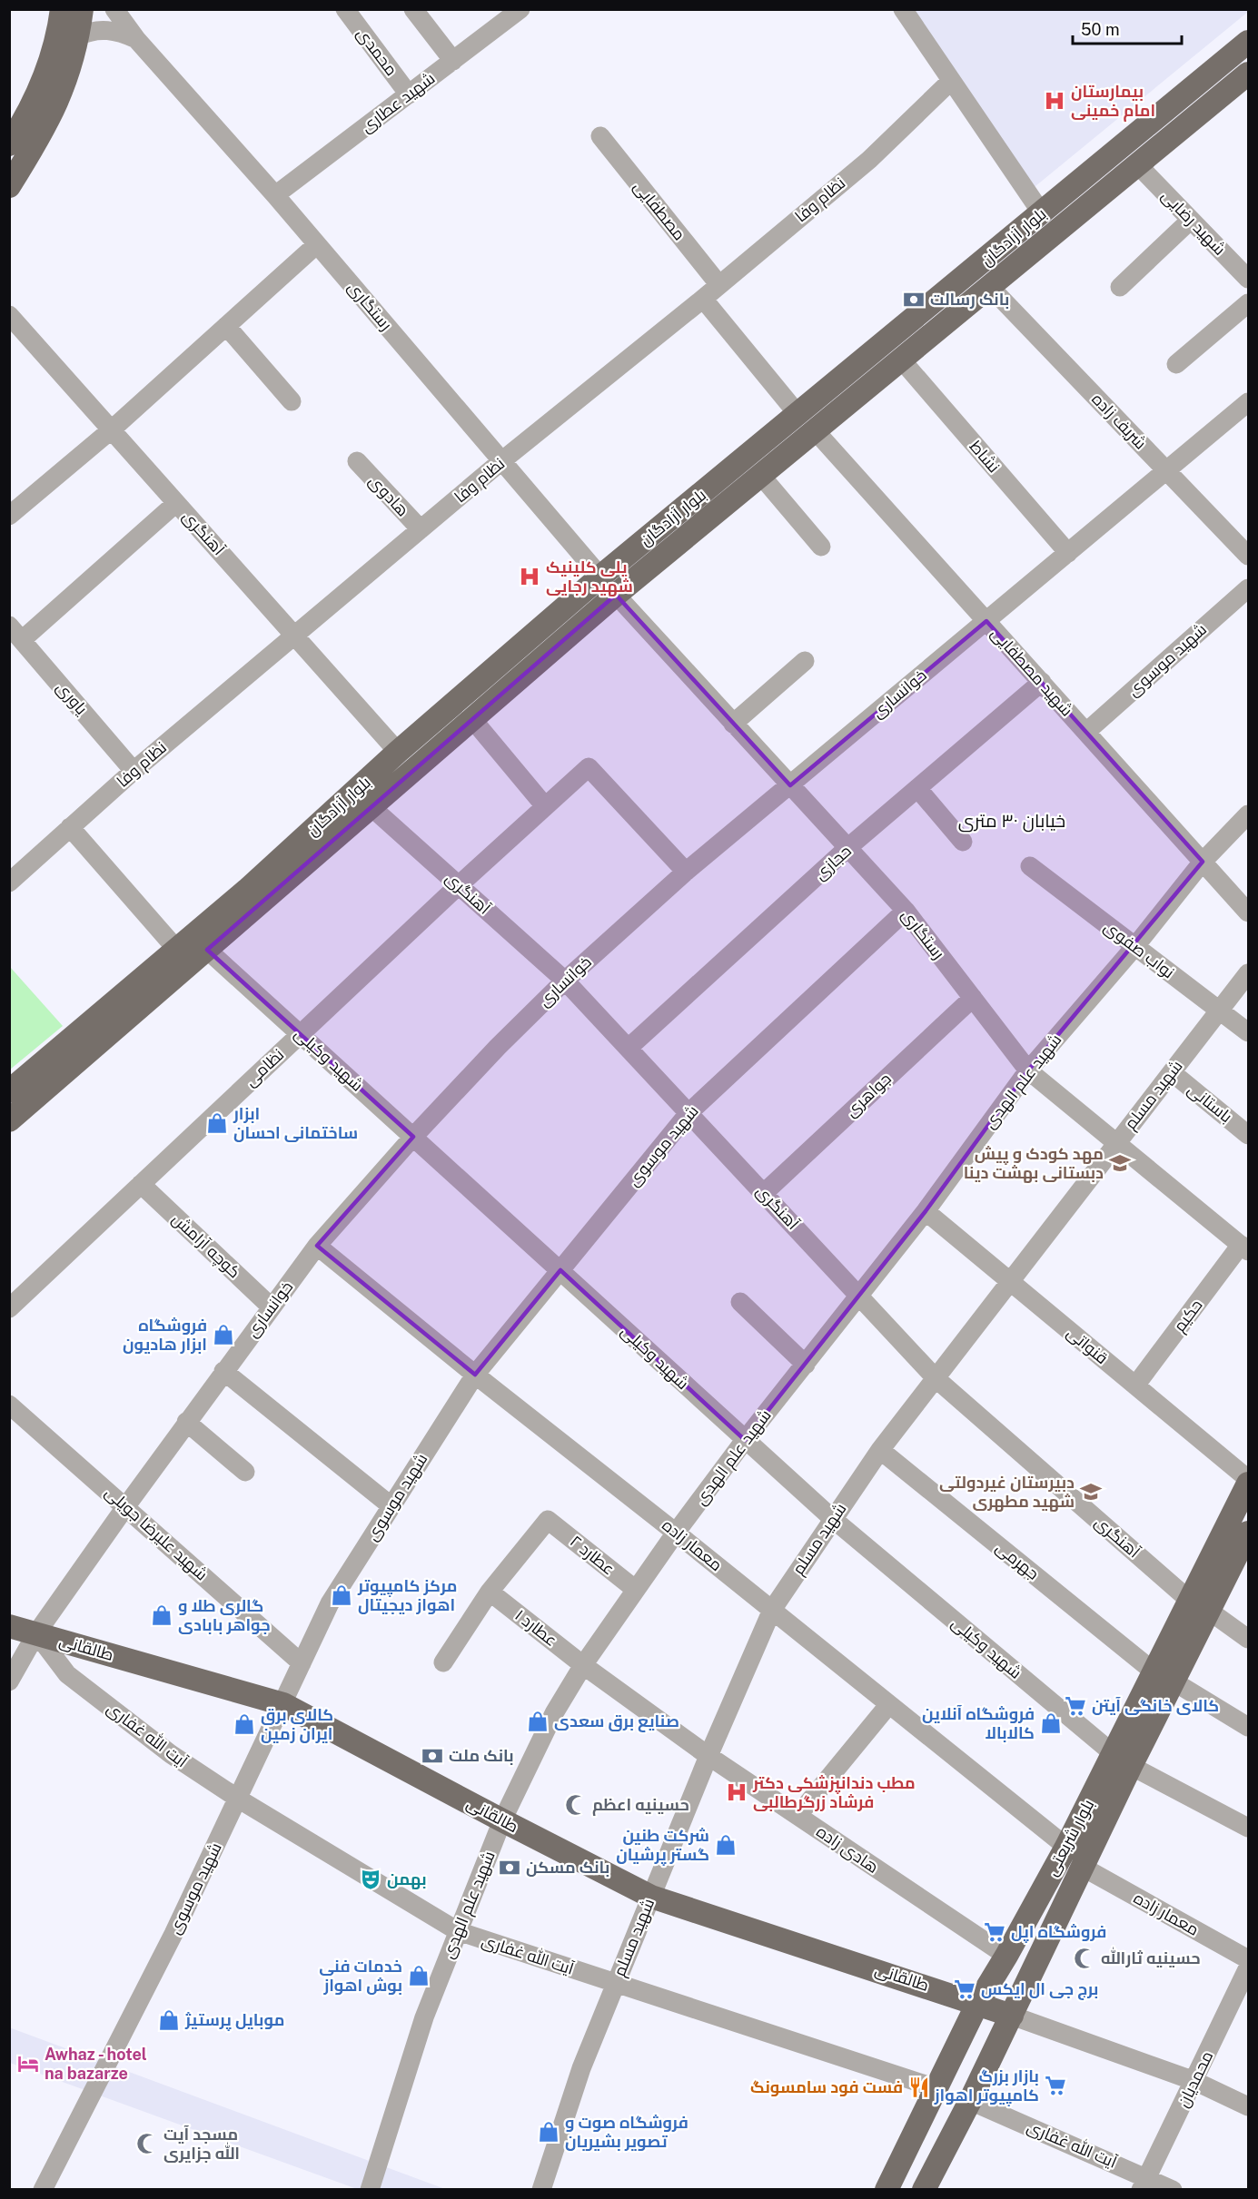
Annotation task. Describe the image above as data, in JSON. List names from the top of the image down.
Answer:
{
  "streets": {
    "main road": ["بلوار آزادگان", "طالقانی", "بلوار شریعتی"],
    "street": [
      "محمدی",
      "شهید عطاری",
      "نظام وفا",
      "مصطفایی",
      "شهید رضایی",
      "رستگاری",
      "شریف زاده",
      "نشاط",
      "هادوی",
      "آهنگری",
      "شهید موسوی",
      "شهید مصطفایی",
      "خوانساری",
      "یاوری",
      "حجازی",
      "نواب صفوی",
      "شهید وکیلی",
      "نظامی",
      "شهید علم الهدی",
      "جواهری",
      "شهید مسلم",
      "باستانی",
      "کوچه آرامش",
      "حکیم",
      "قنواتی",
      "شهید علیرضا جویلی",
      "معمار زاده",
      "عطارد ۲",
      "جهرمی",
      "عطارد ۱",
      "آیت الله غفاری",
      "هادی زاده",
      "محمدیان"
    ]
  },
  "crossings": [
    ["محمدی", "شهید عطاری"],
    ["شهید عطاری", "رستگاری"],
    ["نظام وفا", "مصطفایی"],
    ["نظام وفا", "رستگاری"],
    ["نظام وفا", "هادوی"],
    ["نظام وفا", "آهنگری"],
    ["نظام وفا", "یاوری"],
    ["شهید رضایی", "بلوار آزادگان"],
    ["بلوار آزادگان", "رستگاری"],
    ["بلوار آزادگان", "شریف زاده"],
    ["بلوار آزادگان", "نشاط"],
    ["بلوار آزادگان", "آهنگری"],
    ["بلوار آزادگان", "شهید مصطفایی"],
    ["بلوار آزادگان", "شهید وکیلی"],
    ["رستگاری", "شهید موسوی"],
    ["رستگاری", "خوانساری"],
    ["رستگاری", "حجازی"],
    ["رستگاری", "شهید علم الهدی"],
    ["رستگاری", "جواهری"],
    ["رستگاری", "شهید مسلم"],
    ["رستگاری", "حکیم"],
    ["شریف زاده", "خوانساری"],
    ["نشاط", "خوانساری"],
    ["آهنگری", "شهید موسوی"],
    ["آهنگری", "خوانساری"],
    ["آهنگری", "حجازی"],
    ["آهنگری", "نظامی"],
    ["آهنگری", "شهید علم الهدی"],
    ["آهنگری", "جواهری"],
    ["آهنگری", "شهید مسلم"],
    ["آهنگری", "بلوار شریعتی"],
    ["شهید موسوی", "شهید مصطفایی"],
    ["شهید موسوی", "شهید وکیلی"],
    ["شهید موسوی", "شهید علیرضا جویلی"],
    ["شهید موسوی", "معمار زاده"],
    ["شهید موسوی", "طالقانی"],
    ["شهید موسوی", "آیت الله غفاری"],
    ["شهید مصطفایی", "خوانساری"],
    ["شهید مصطفایی", "حجازی"],
    ["شهید مصطفایی", "شهید علم الهدی"],
    ["خوانساری", "شهید وکیلی"],
    ["خوانساری", "نظامی"],
    ["خوانساری", "کوچه آرامش"],
    ["خوانساری", "شهید علیرضا جویلی"],
    ["خوانساری", "معمار زاده"],
    ["خوانساری", "طالقانی"],
    ["خوانساری", "آیت الله غفاری"],
    ["نواب صفوی", "شهید علم الهدی"],
    ["نواب صفوی", "شهید مسلم"],
    ["شهید وکیلی", "نظامی"],
    ["شهید وکیلی", "شهید علم الهدی"],
    ["شهید وکیلی", "شهید مسلم"],
    ["شهید وکیلی", "بلوار شریعتی"],
    ["نظامی", "کوچه آرامش"],
    ["شهید علم الهدی", "قنواتی"],
    ["شهید علم الهدی", "معمار زاده"],
    ["شهید علم الهدی", "عطارد ۲"],
    ["شهید علم الهدی", "عطارد ۱"],
    ["شهید علم الهدی", "طالقانی"],
    ["شهید علم الهدی", "آیت الله غفاری"],
    ["شهید علم الهدی", "هادی زاده"],
    ["شهید مسلم", "باستانی"],
    ["شهید مسلم", "قنواتی"],
    ["شهید مسلم", "معمار زاده"],
    ["شهید مسلم", "جهرمی"],
    ["شهید مسلم", "طالقانی"],
    ["شهید مسلم", "آیت الله غفاری"],
    ["شهید مسلم", "هادی زاده"],
    ["حکیم", "قنواتی"],
    ["معمار زاده", "بلوار شریعتی"],
    ["عطارد ۲", "عطارد ۱"],
    ["جهرمی", "بلوار شریعتی"],
    ["عطارد ۱", "هادی زاده"],
    ["طالقانی", "آیت الله غفاری"],
    ["طالقانی", "بلوار شریعتی"],
    ["آیت الله غفاری", "بلوار شریعتی"],
    ["آیت الله غفاری", "محمدیان"],
    ["بلوار شریعتی", "هادی زاده"]
  ],
  "districts": ["خیابان ۳۰ متری"],
  "places": {
    "hospital": ["بیمارستان امام خمینی", "پلی کلینیک شهید رجایی", "مطب دندانپزشکی دکتر فرشاد زرگرطالبی"],
    "bank": ["بانک رسالت", "بانک ملت", "بانک مسکن"],
    "shop": [
      "ابزار ساختمانی احسان",
      "فروشگاه ابزار هادیون",
      "مرکز کامپیوتر اهواز دیجیتال",
      "گالری طلا و جواهر بابادی",
      "صنایع برق سعدی",
      "فروشگاه آنلاین کالابالا",
      "کالای برق ایران زمین",
      "شرکت طنین گستر پرشیان",
      "خدمات فنی بوش اهواز",
      "موبایل پرستیژ",
      "فروشگاه صوت و تصویر بشیریان"
    ],
    "school or university": ["مهد کودک و پیش دبستانی بهشت دینا", "دبیرستان غیردولتی شهید مطهری"],
    "supermarket": [
      "کالای خانگی آیتن",
      "فروشگاه اپل",
      "برج جی ال ایکس",
      "بازار بزرگ کامپیوتر اهواز"
    ],
    "mosque": ["حسینیه اعظم", "حسینیه ثارالله", "مسجد آیت الله جزایری"],
    "theatre": ["بهمن"],
    "hotel": ["Awhaz - hotel na bazarze"],
    "restaurant": ["فست فود سامسونگ"]
  },
  "scale_bar": "50 m"
}
